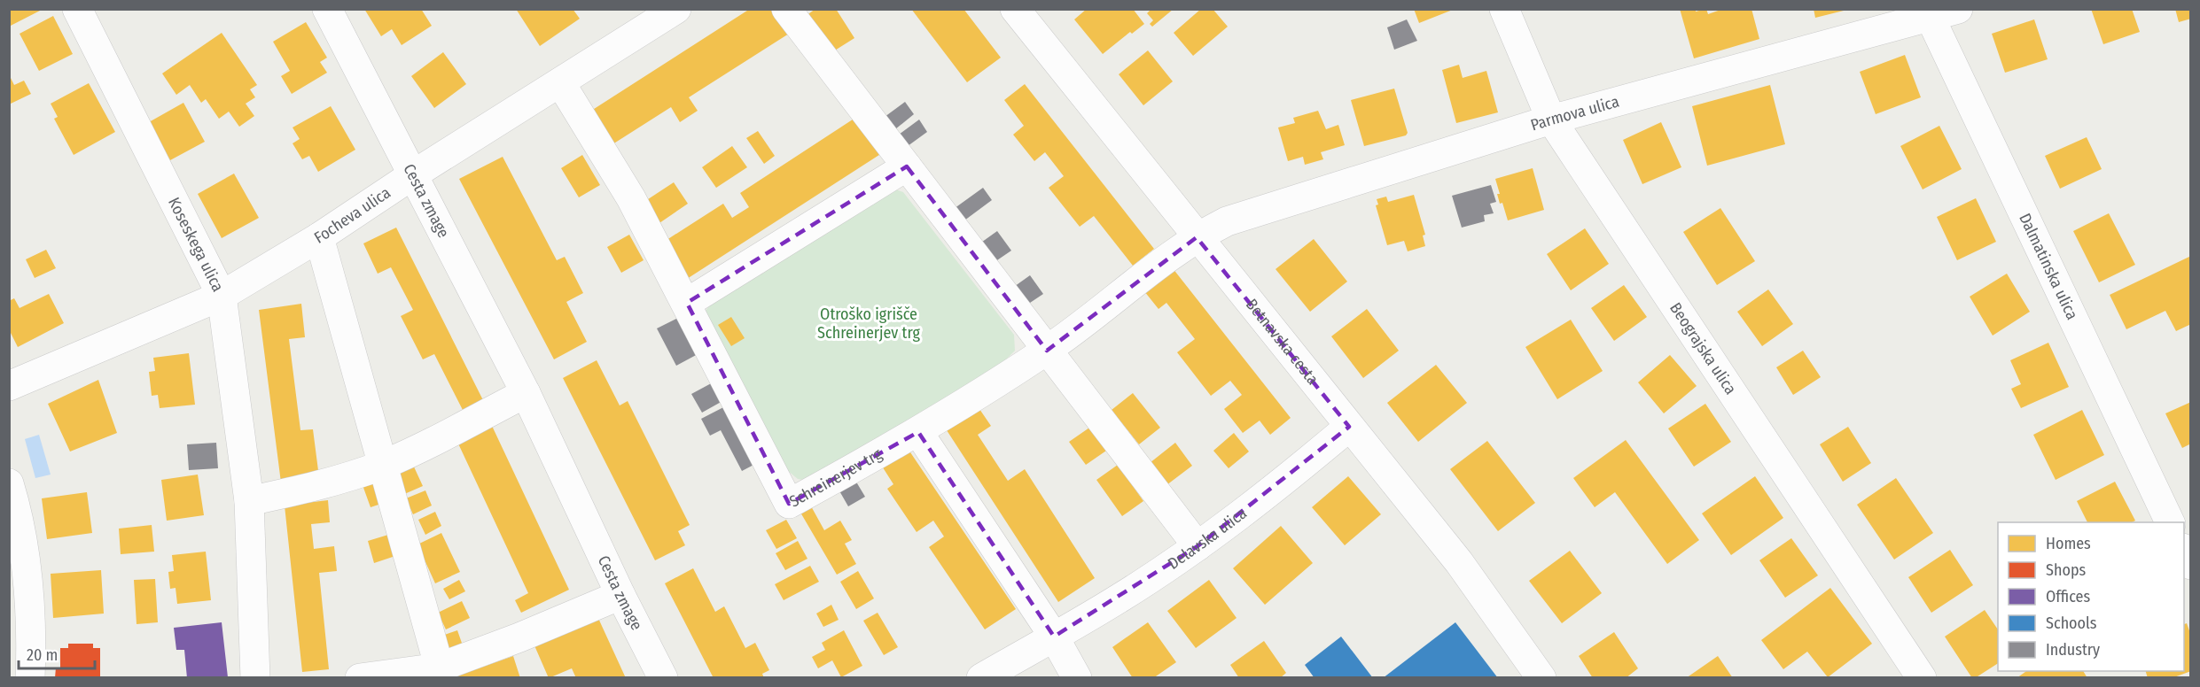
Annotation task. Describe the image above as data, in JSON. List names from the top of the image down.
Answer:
{
  "streets": {
    "street": [
      "Parmova ulica",
      "Cesta zmage",
      "Focheva ulica",
      "Koseskega ulica",
      "Dalmatinska ulica",
      "Betnavska cesta",
      "Beograjska ulica",
      "Schreinerjev trg",
      "Delavska ulica"
    ]
  },
  "crossings": [
    ["Parmova ulica", "Dalmatinska ulica"],
    ["Parmova ulica", "Betnavska cesta"],
    ["Parmova ulica", "Beograjska ulica"],
    ["Parmova ulica", "Schreinerjev trg"],
    ["Cesta zmage", "Focheva ulica"],
    ["Focheva ulica", "Koseskega ulica"],
    ["Focheva ulica", "Schreinerjev trg"],
    ["Betnavska cesta", "Schreinerjev trg"],
    ["Betnavska cesta", "Delavska ulica"]
  ],
  "parks": ["Otroško igrišče Schreinerjev trg"],
  "legend": [
    "Homes",
    "Shops",
    "Offices",
    "Schools",
    "Industry"
  ],
  "scale_bar": "20 m"
}
